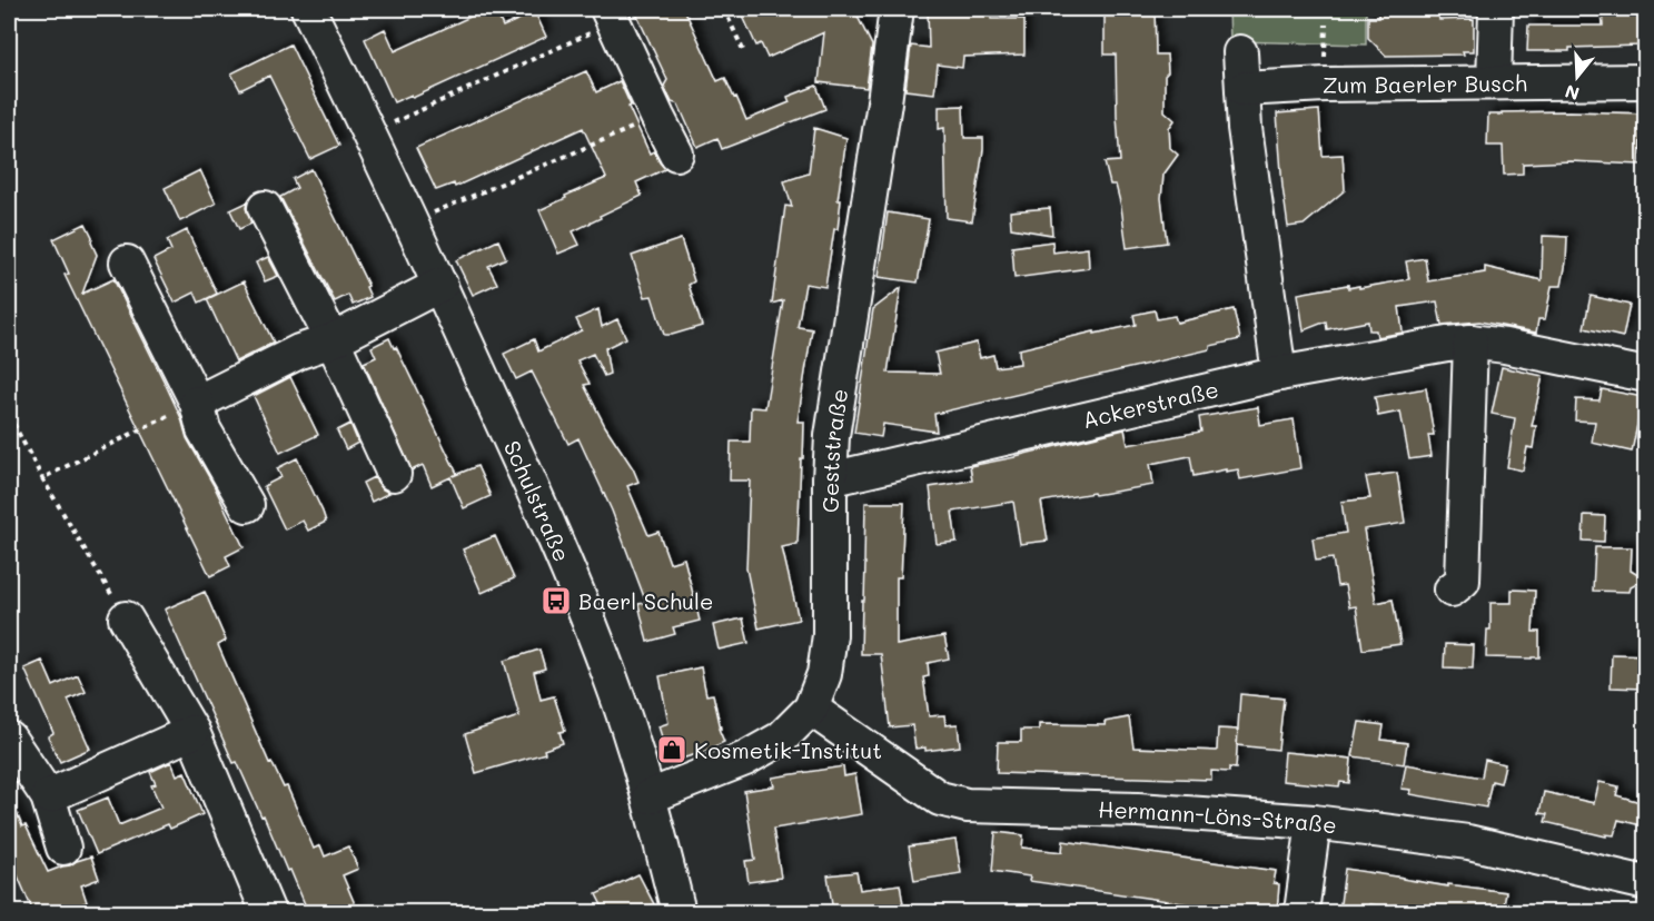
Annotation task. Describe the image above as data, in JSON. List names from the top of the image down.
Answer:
{
  "streets": {
    "street": [
      "Zum Baerler Busch",
      "Ackerstraße",
      "Geststraße",
      "Schulstraße",
      "Hermann-Löns-Straße"
    ]
  },
  "crossings": [
    ["Ackerstraße", "Geststraße"],
    ["Geststraße", "Schulstraße"],
    ["Geststraße", "Hermann-Löns-Straße"]
  ],
  "places": {
    "bus stop": ["Baerl Schule"],
    "shop": ["Kosmetik-Institut"]
  },
  "north": "bottom"
}
